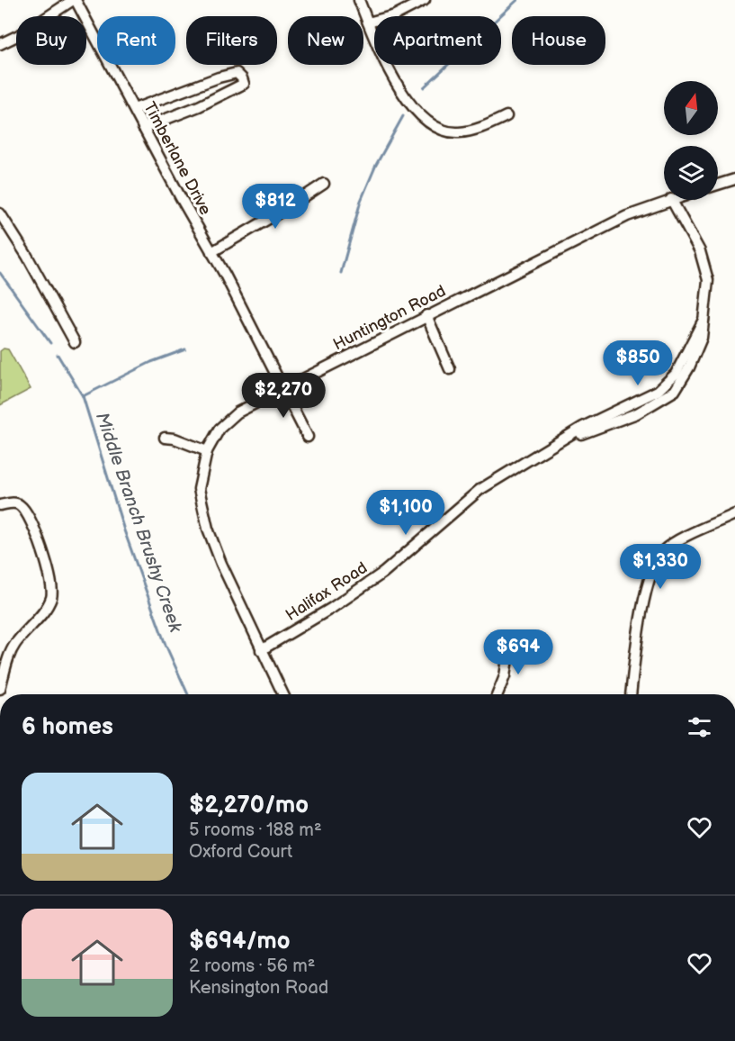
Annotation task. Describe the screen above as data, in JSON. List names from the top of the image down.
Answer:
{
  "streets": {
    "street": ["Timberlane Drive", "Huntington Road", "Halifax Road"]
  },
  "crossings": [
    ["Timberlane Drive", "Huntington Road"],
    ["Huntington Road", "Halifax Road"]
  ],
  "water": ["Middle Branch Brushy Creek"],
  "north": "top",
  "page": {
    "chip": [
      "Buy",
      "Rent",
      "Filters",
      "New",
      "Apartment",
      "House"
    ],
    "price": [
      "$812",
      "$850",
      "$2,270",
      "$1,100",
      "$1,330",
      "$694"
    ],
    "heading": "6 homes",
    "list": [
      {
        "name": "$2,270/mo",
        "note": "5 rooms · 188 m² · Oxford Court"
      },
      {
        "name": "$694/mo",
        "note": "2 rooms · 56 m² · Kensington Road"
      }
    ]
  }
}
